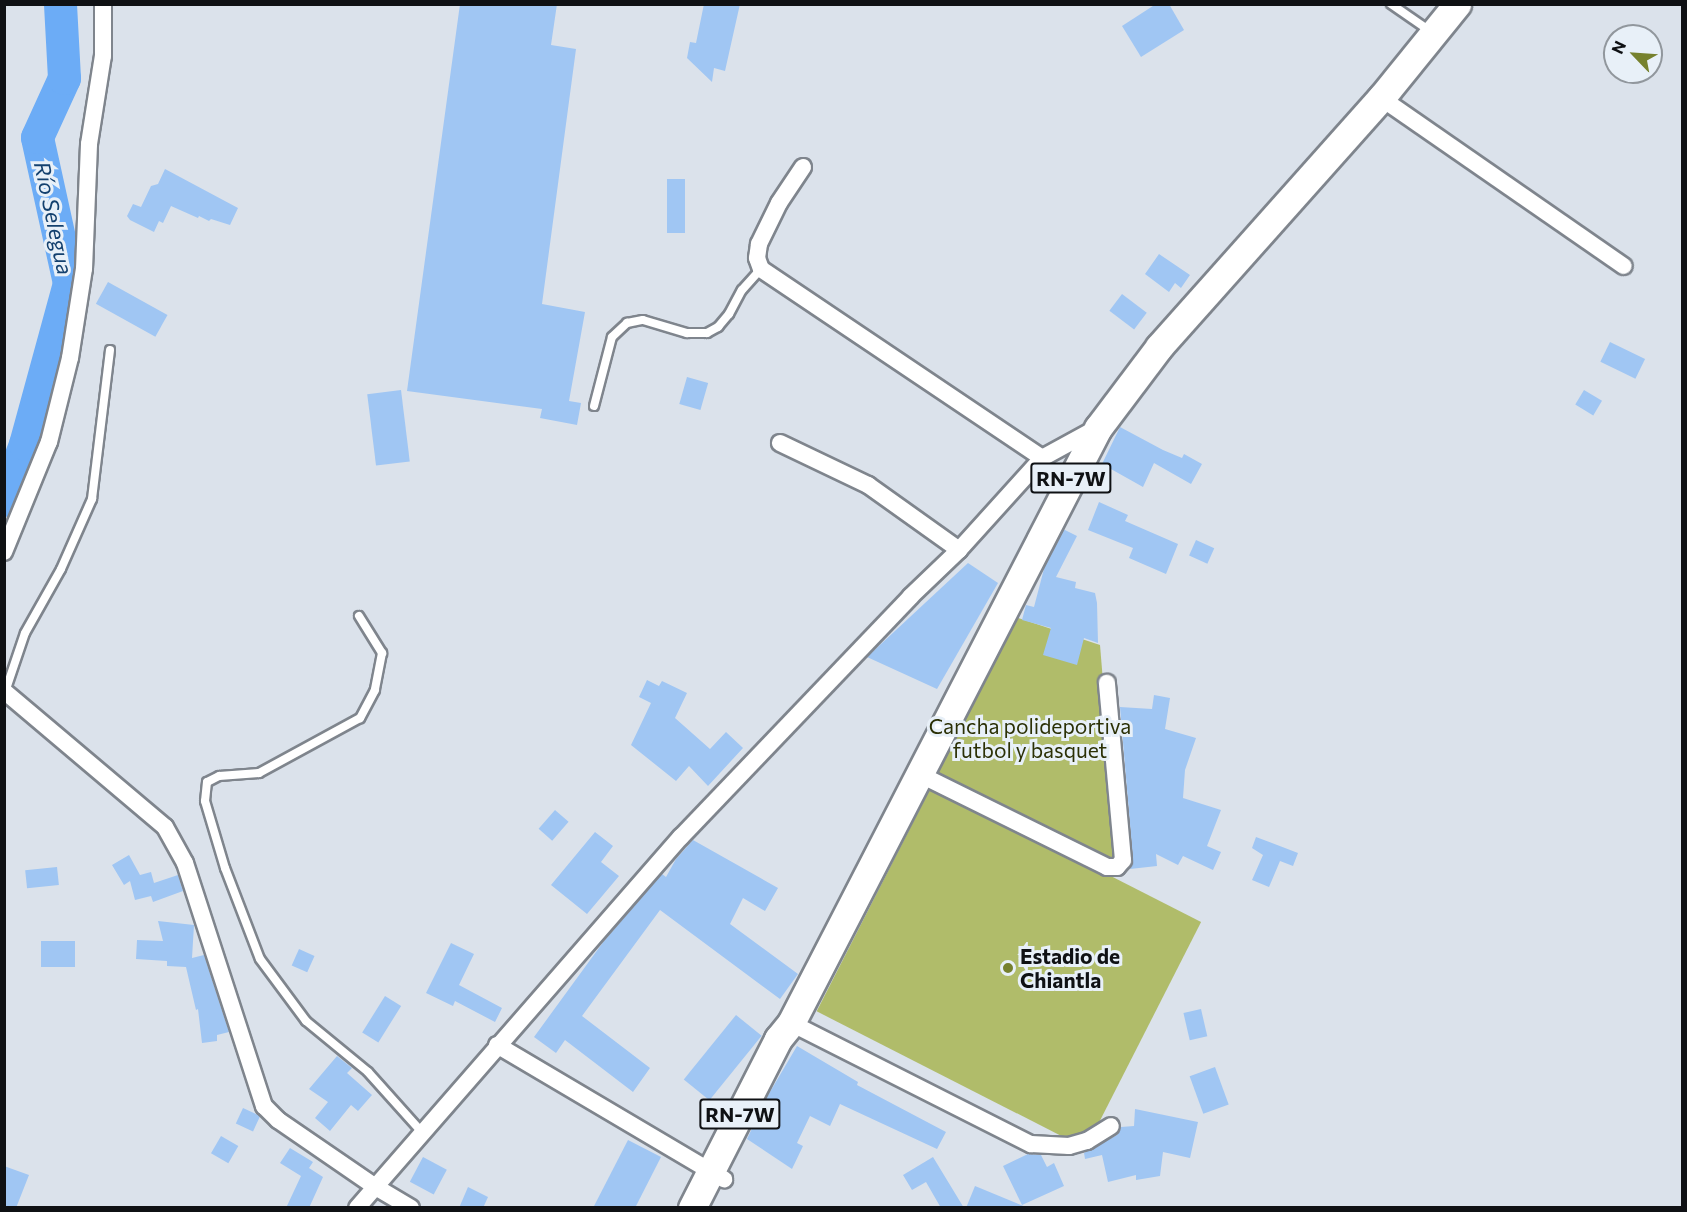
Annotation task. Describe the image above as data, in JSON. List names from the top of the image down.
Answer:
{
  "streets": {
    "main road": ["RN-7W"]
  },
  "water": ["Río Selegua"],
  "parks": ["Cancha polideportiva futbol y basquet"],
  "places": ["Estadio de Chiantla"],
  "north": "top left"
}
